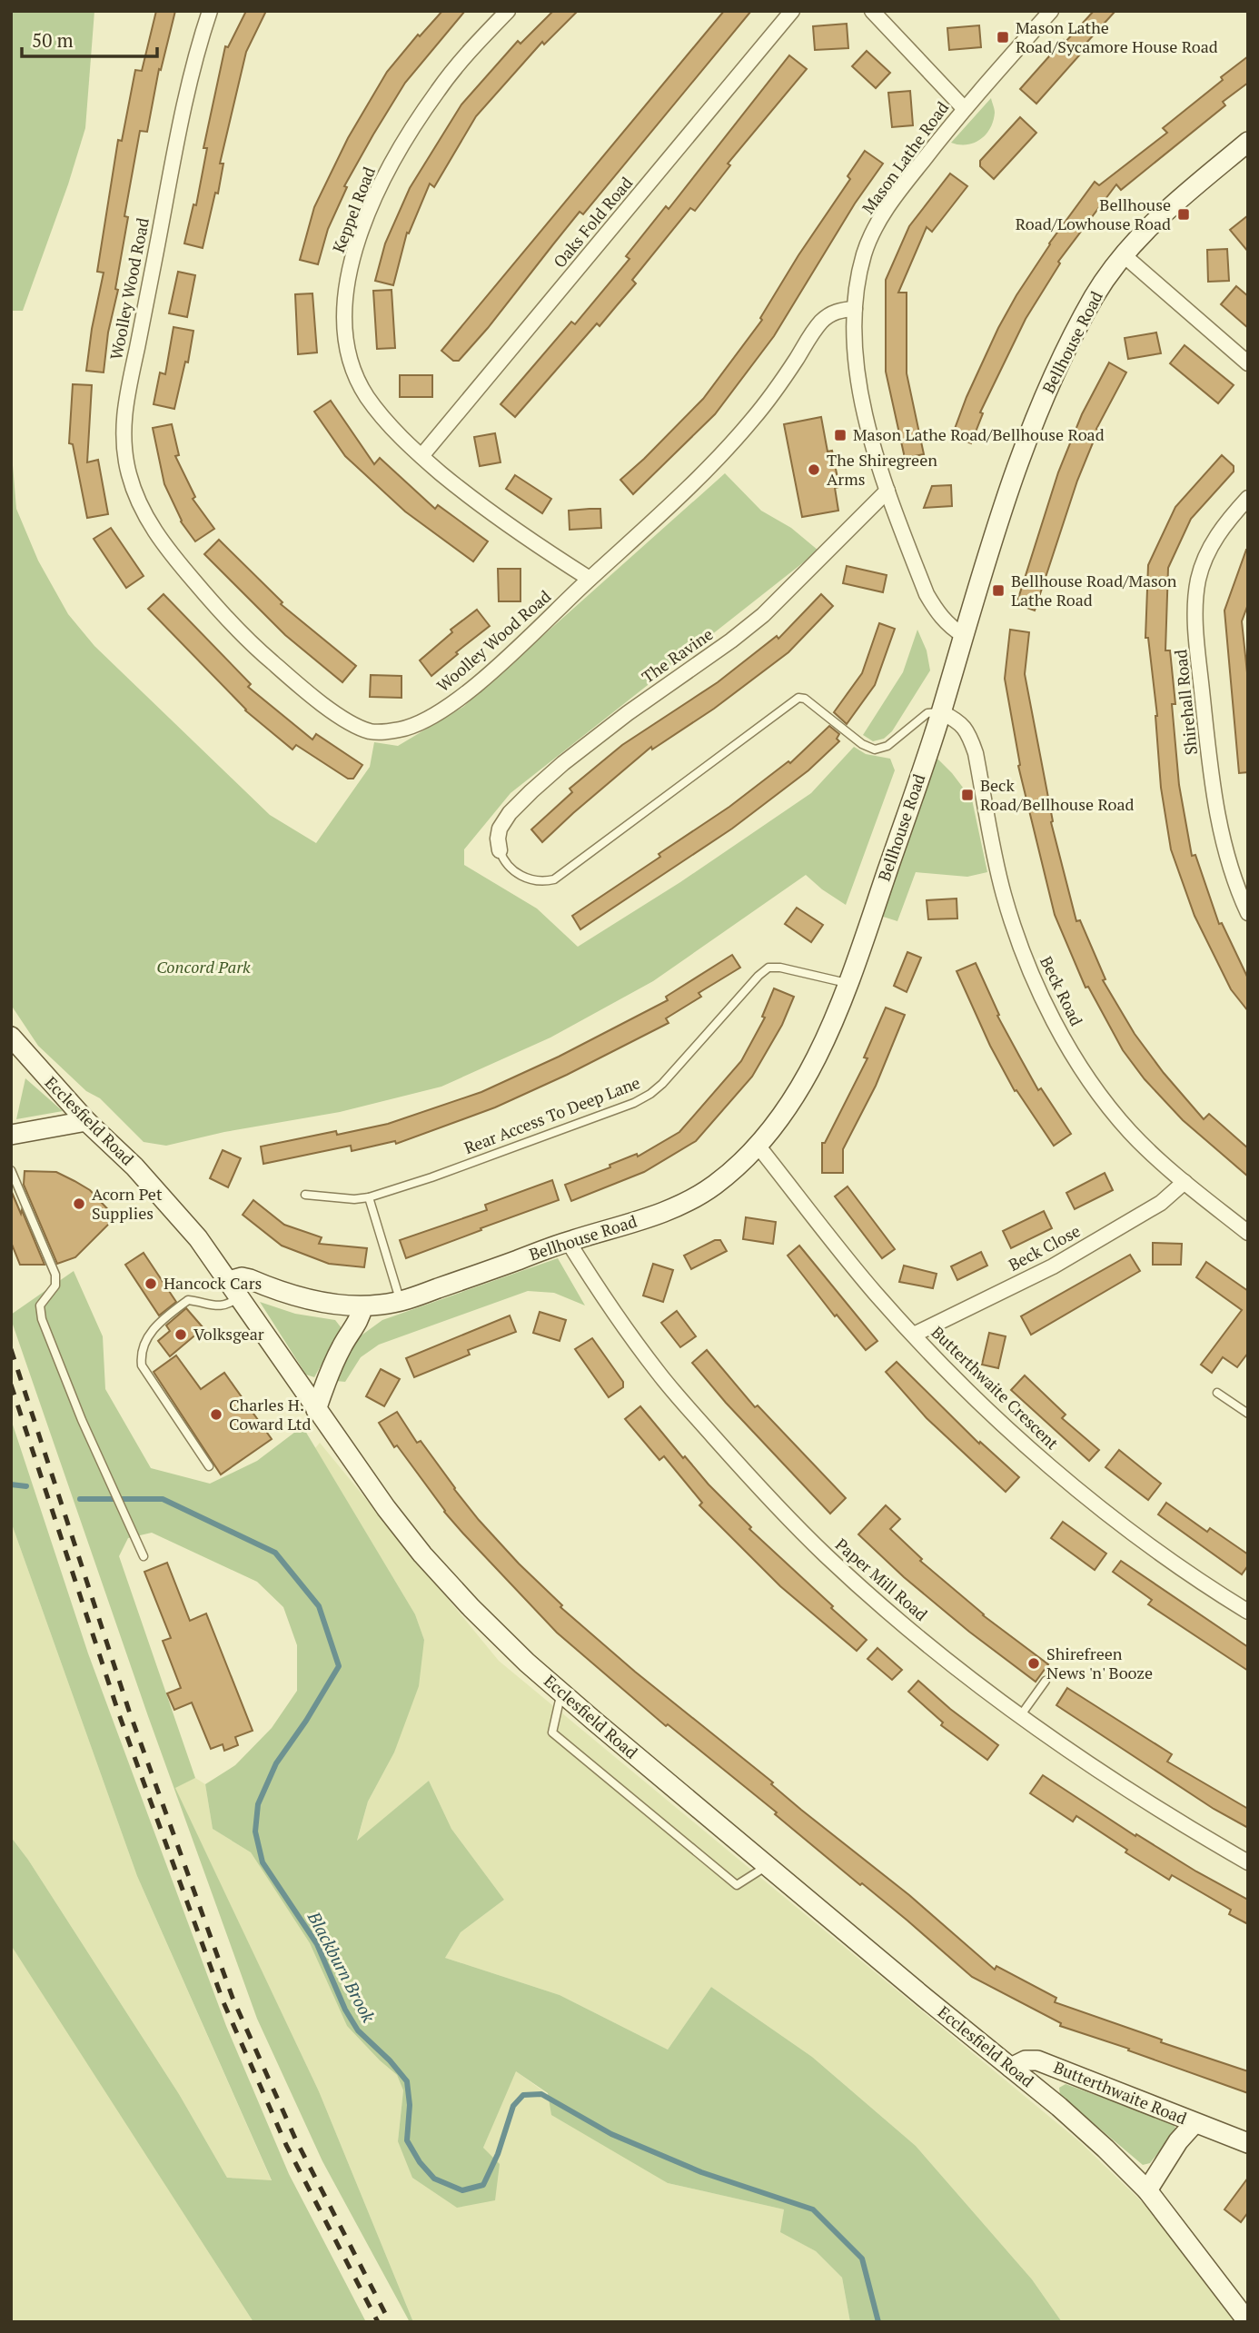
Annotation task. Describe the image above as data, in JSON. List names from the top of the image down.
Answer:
{
  "streets": {
    "main road": ["Bellhouse Road", "Ecclesfield Road", "Butterthwaite Road"],
    "street": [
      "Mason Lathe Road",
      "Keppel Road",
      "Oaks Fold Road",
      "Woolley Wood Road",
      "The Ravine",
      "Shirehall Road",
      "Beck Road",
      "Beck Close",
      "Butterthwaite Crescent",
      "Paper Mill Road"
    ],
    "lane": ["Rear Access To Deep Lane"]
  },
  "crossings": [
    ["Mason Lathe Road", "Woolley Wood Road"],
    ["Mason Lathe Road", "Bellhouse Road"],
    ["Mason Lathe Road", "The Ravine"],
    ["Keppel Road", "Oaks Fold Road"],
    ["Keppel Road", "Woolley Wood Road"],
    ["Bellhouse Road", "Beck Road"],
    ["Bellhouse Road", "Rear Access To Deep Lane"],
    ["Bellhouse Road", "Ecclesfield Road"],
    ["Bellhouse Road", "Butterthwaite Crescent"],
    ["Bellhouse Road", "Paper Mill Road"],
    ["Beck Road", "Beck Close"],
    ["Ecclesfield Road", "Butterthwaite Road"],
    ["Beck Close", "Butterthwaite Crescent"]
  ],
  "water": ["Blackburn Brook"],
  "parks": ["Concord Park"],
  "places": {
    "transit": [
      "Mason Lathe Road/Sycamore House Road",
      "Bellhouse Road/Lowhouse Road",
      "Mason Lathe Road/Bellhouse Road",
      "Bellhouse Road/Mason Lathe Road",
      "Beck Road/Bellhouse Road"
    ],
    "other": [
      "The Shiregreen Arms",
      "Acorn Pet Supplies",
      "Hancock Cars",
      "Volksgear",
      "Charles H. Coward Ltd",
      "Shirefreen News 'n' Booze"
    ]
  },
  "scale_bar": "50 m"
}
